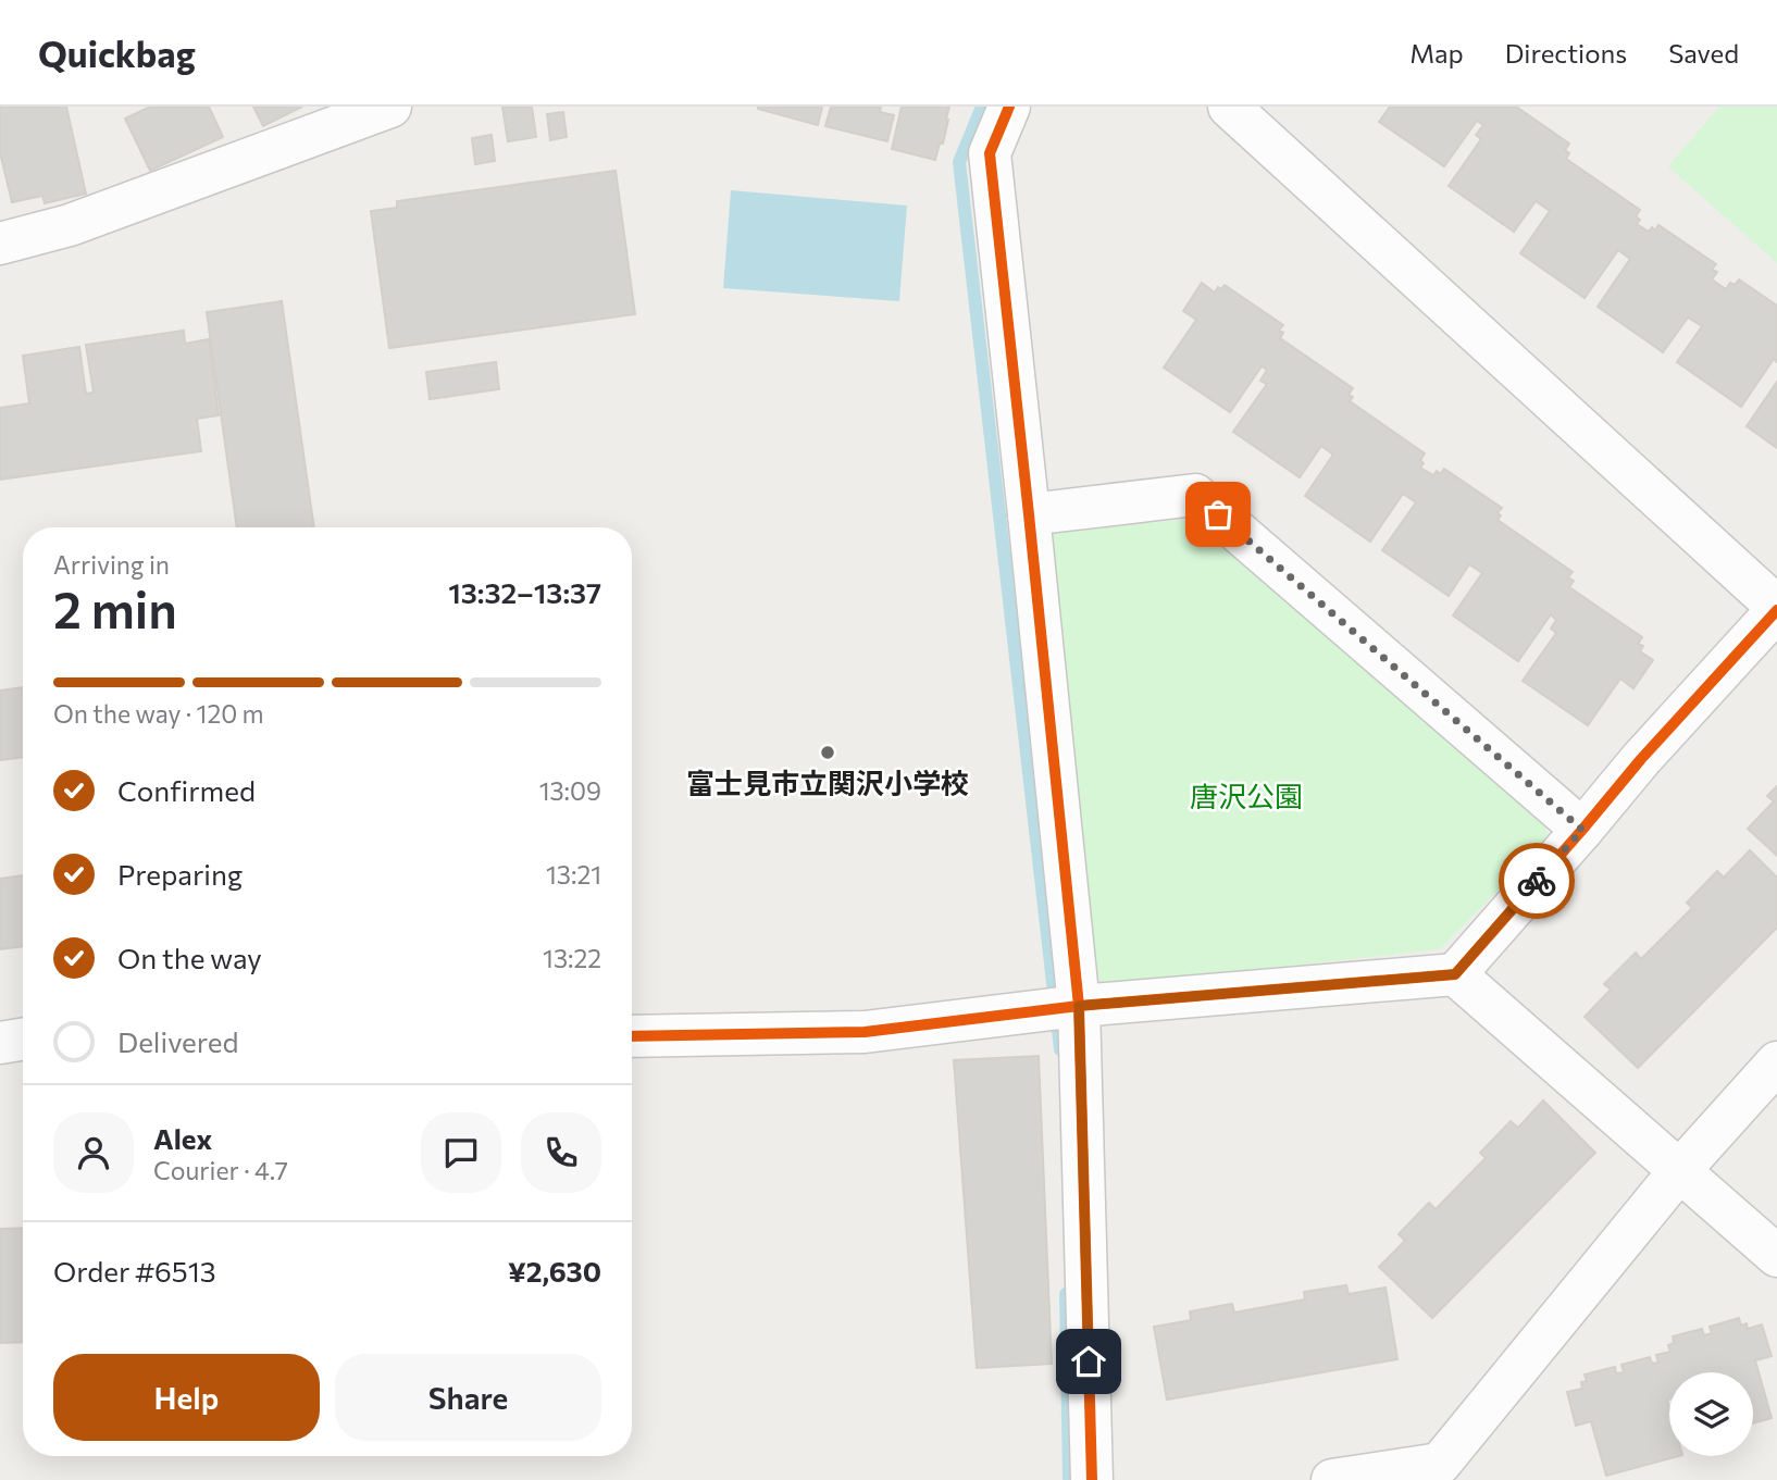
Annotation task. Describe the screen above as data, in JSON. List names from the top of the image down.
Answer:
{
  "parks": ["唐沢公園"],
  "places": ["富士見市立関沢小学校"],
  "page": {
    "header": "Quickbag",
    "nav": ["Map", "Directions", "Saved"],
    "heading": ["2 min", "Arriving in", "13:32–13:37"],
    "panel": [
      "Alex",
      "Courier · 4.7",
      "Order #6513",
      "¥2,630"
    ],
    "bar": "On the way · 120 m",
    "list": [
      ["Confirmed", "13:09"],
      ["Preparing", "13:21"],
      ["On the way", "13:22"],
      "Delivered"
    ],
    "buttons": ["Help", "Share"]
  }
}
